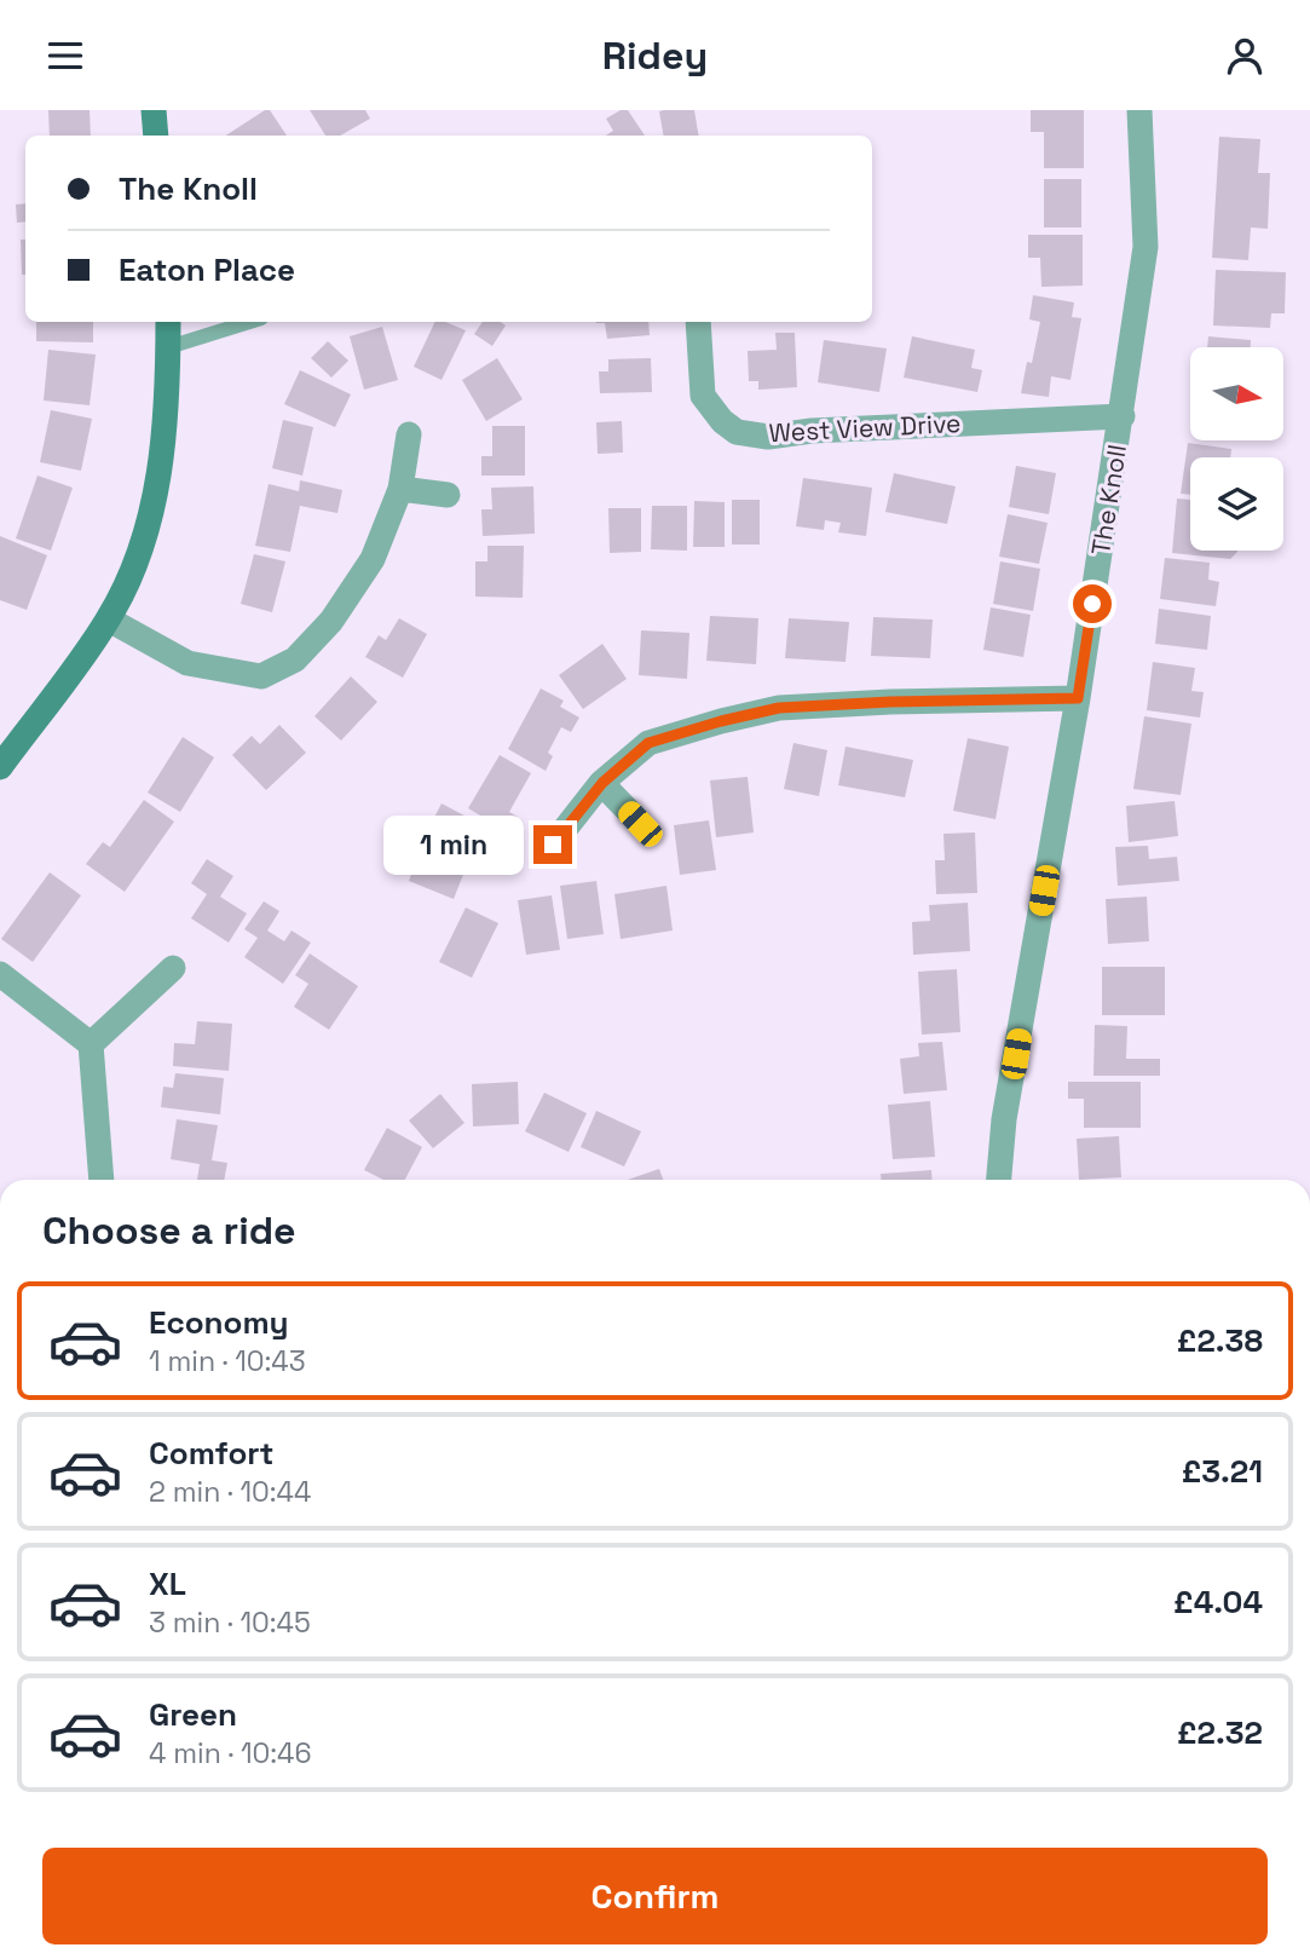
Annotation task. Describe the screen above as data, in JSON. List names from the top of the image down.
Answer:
{
  "streets": {
    "street": ["West View Drive", "The Knoll"]
  },
  "crossings": [
    ["West View Drive", "The Knoll"]
  ],
  "north": "right",
  "page": {
    "header": "Ridey",
    "banner": ["The Knoll", "Eaton Place"],
    "bubble": "1 min",
    "heading": "Choose a ride",
    "list": [
      {
        "name": "Economy",
        "note": "1 min · 10:43",
        "value": "£2.38"
      },
      {
        "name": "Comfort",
        "note": "2 min · 10:44",
        "value": "£3.21"
      },
      {
        "name": "XL",
        "note": "3 min · 10:45",
        "value": "£4.04"
      },
      {
        "name": "Green",
        "note": "4 min · 10:46",
        "value": "£2.32"
      }
    ],
    "buttons": "Confirm"
  }
}
